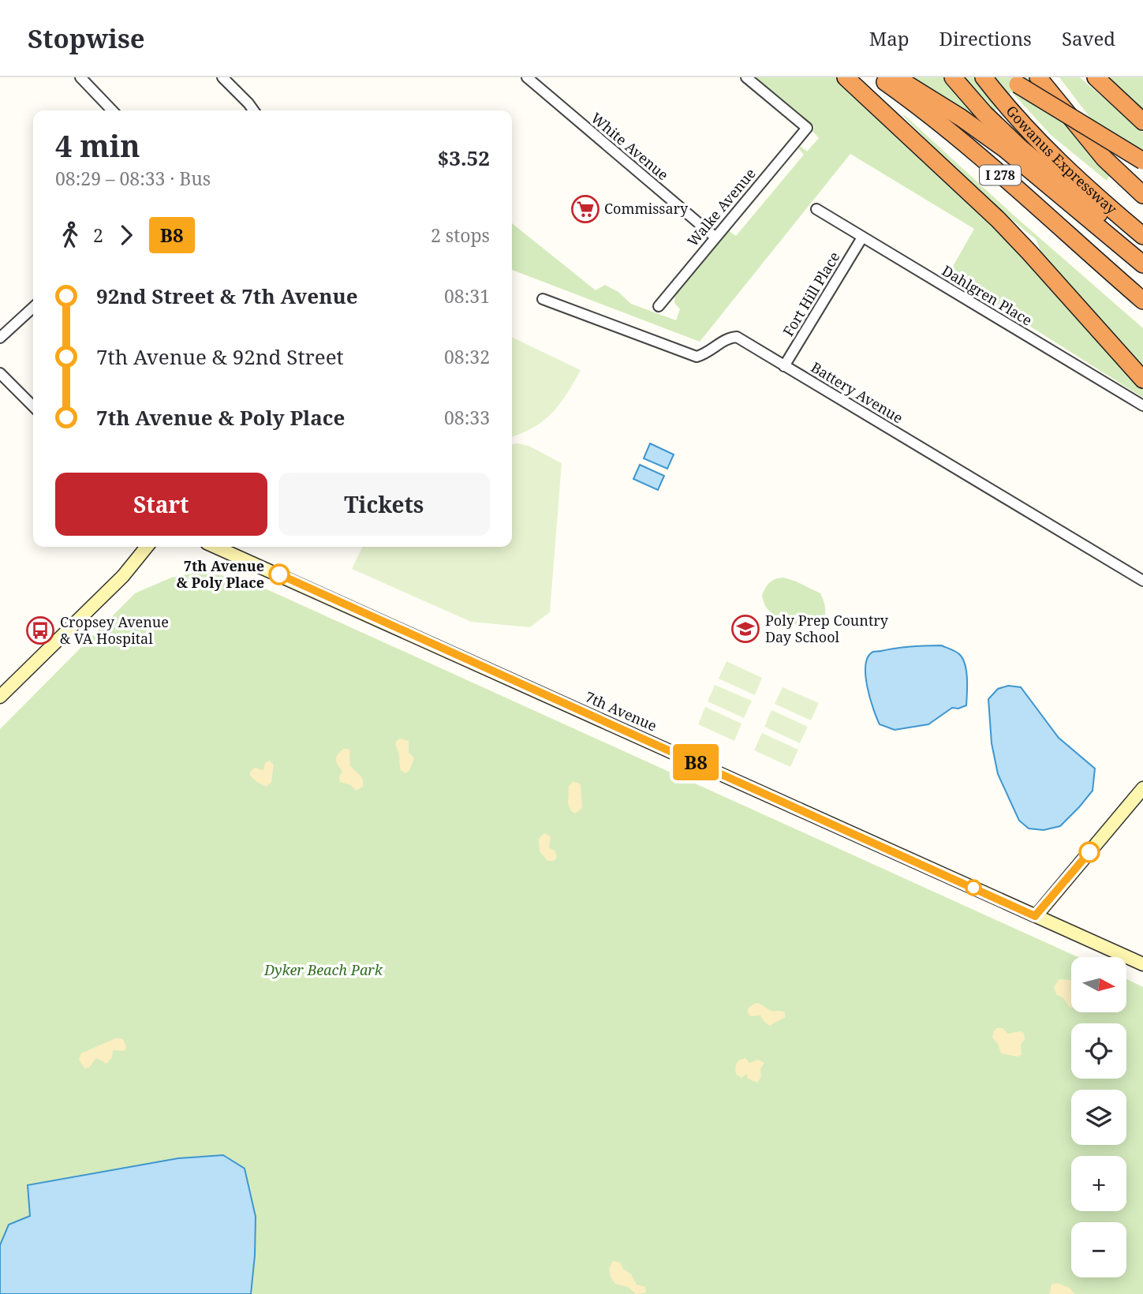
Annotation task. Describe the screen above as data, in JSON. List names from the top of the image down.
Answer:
{
  "streets": {
    "highway": ["Gowanus Expressway", "I 278"],
    "main road": ["7th Avenue"],
    "street": [
      "White Avenue",
      "Walke Avenue",
      "Fort Hill Place",
      "Dahlgren Place",
      "Battery Avenue"
    ]
  },
  "crossings": [
    ["White Avenue", "Walke Avenue"],
    ["Fort Hill Place", "Dahlgren Place"],
    ["Fort Hill Place", "Battery Avenue"]
  ],
  "parks": ["Dyker Beach Park"],
  "places": {
    "supermarket": ["Commissary"],
    "other": ["7th Avenue & Poly Place"],
    "school or university": ["Poly Prep Country Day School"],
    "bus stop": ["Cropsey Avenue & VA Hospital"]
  },
  "lines": ["bus line B8"],
  "north": "right",
  "page": {
    "header": "Stopwise",
    "nav": ["Map", "Directions", "Saved"],
    "on_map": "B8",
    "heading": ["4 min", "08:29 – 08:33 · Bus", "$3.52"],
    "legs": ["2", "B8", "2 stops"],
    "list": [
      {
        "name": "92nd Street & 7th Avenue",
        "value": "08:31"
      },
      {
        "name": "7th Avenue & 92nd Street",
        "value": "08:32"
      },
      {
        "name": "7th Avenue & Poly Place",
        "value": "08:33"
      }
    ],
    "buttons": ["Start", "Tickets"],
    "map_buttons": ["+", "−"]
  }
}
